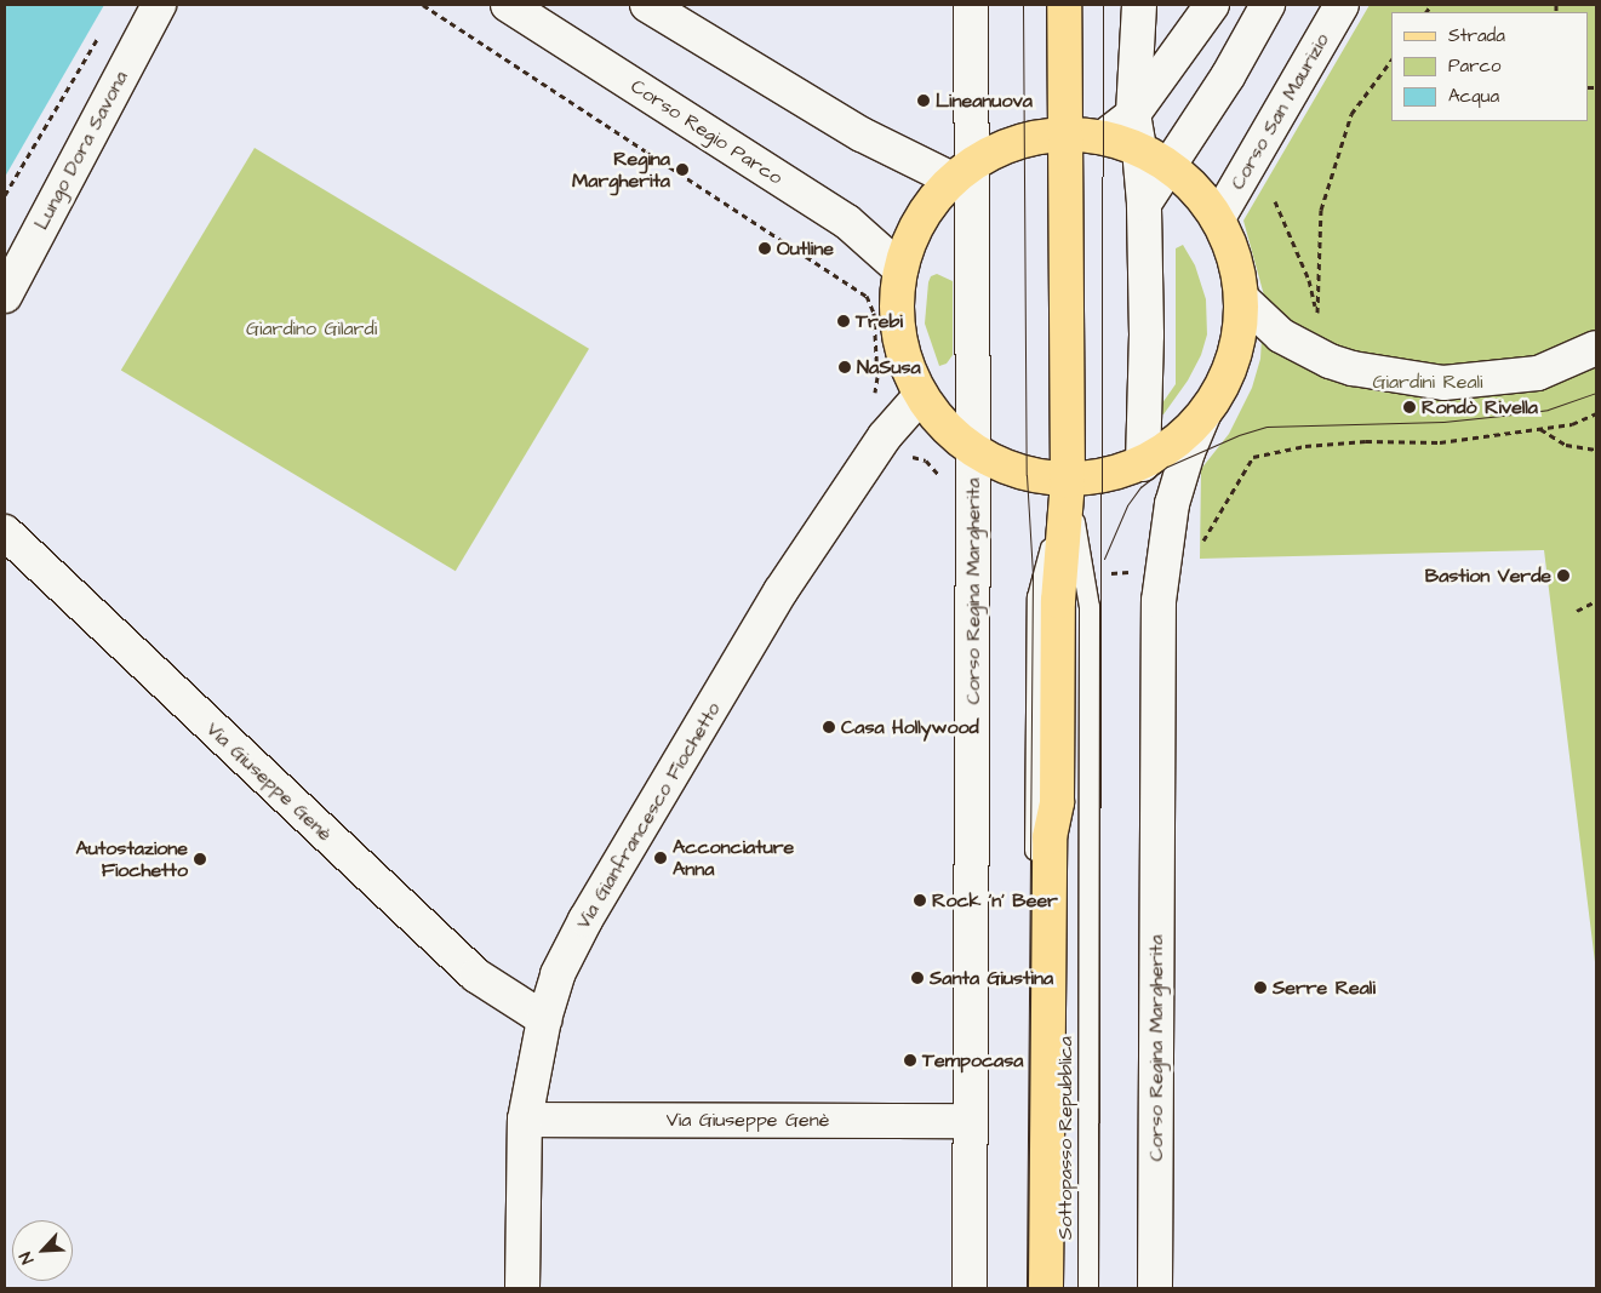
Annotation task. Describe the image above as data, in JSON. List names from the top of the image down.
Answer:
{
  "streets": {
    "main road": ["Sottopasso Repubblica"],
    "street": [
      "Corso San Maurizio",
      "Corso Regio Parco",
      "Lungo Dora Savona",
      "Corso Regina Margherita",
      "Via Giuseppe Genè",
      "Via Gianfrancesco Fiochetto"
    ]
  },
  "crossings": [
    ["Corso Regina Margherita", "Via Giuseppe Genè"],
    ["Via Giuseppe Genè", "Via Gianfrancesco Fiochetto"]
  ],
  "parks": ["Giardino Gilardi", "Giardini Reali"],
  "places": [
    "Lineanuova",
    "Regina Margherita",
    "Outline",
    "Trebi",
    "NaSusa",
    "Rondò Rivella",
    "Bastion Verde",
    "Casa Hollywood",
    "Acconciature Anna",
    "Autostazione Fiochetto",
    "Rock 'n' Beer",
    "Santa Giustina",
    "Serre Reali",
    "Tempocasa"
  ],
  "legend": ["Strada", "Parco", "Acqua"],
  "north": "bottom left"
}
